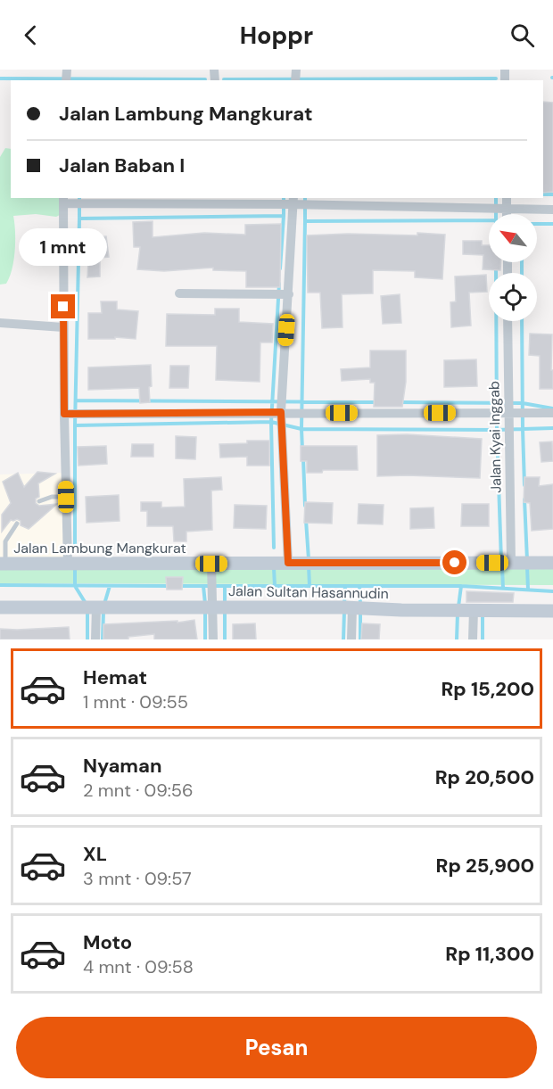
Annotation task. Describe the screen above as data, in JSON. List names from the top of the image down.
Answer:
{
  "streets": {
    "street": ["Jalan Kyai Inggab", "Jalan Lambung Mangkurat", "Jalan Sultan Hasannudin"]
  },
  "crossings": [
    ["Jalan Kyai Inggab", "Jalan Lambung Mangkurat"]
  ],
  "north": "top left",
  "page": {
    "header": "Hoppr",
    "banner": ["Jalan Lambung Mangkurat", "Jalan Baban I"],
    "bubble": "1 mnt",
    "list": [
      {
        "name": "Hemat",
        "note": "1 mnt · 09:55",
        "value": "Rp 15,200"
      },
      {
        "name": "Nyaman",
        "note": "2 mnt · 09:56",
        "value": "Rp 20,500"
      },
      {
        "name": "XL",
        "note": "3 mnt · 09:57",
        "value": "Rp 25,900"
      },
      {
        "name": "Moto",
        "note": "4 mnt · 09:58",
        "value": "Rp 11,300"
      }
    ],
    "buttons": "Pesan"
  }
}
